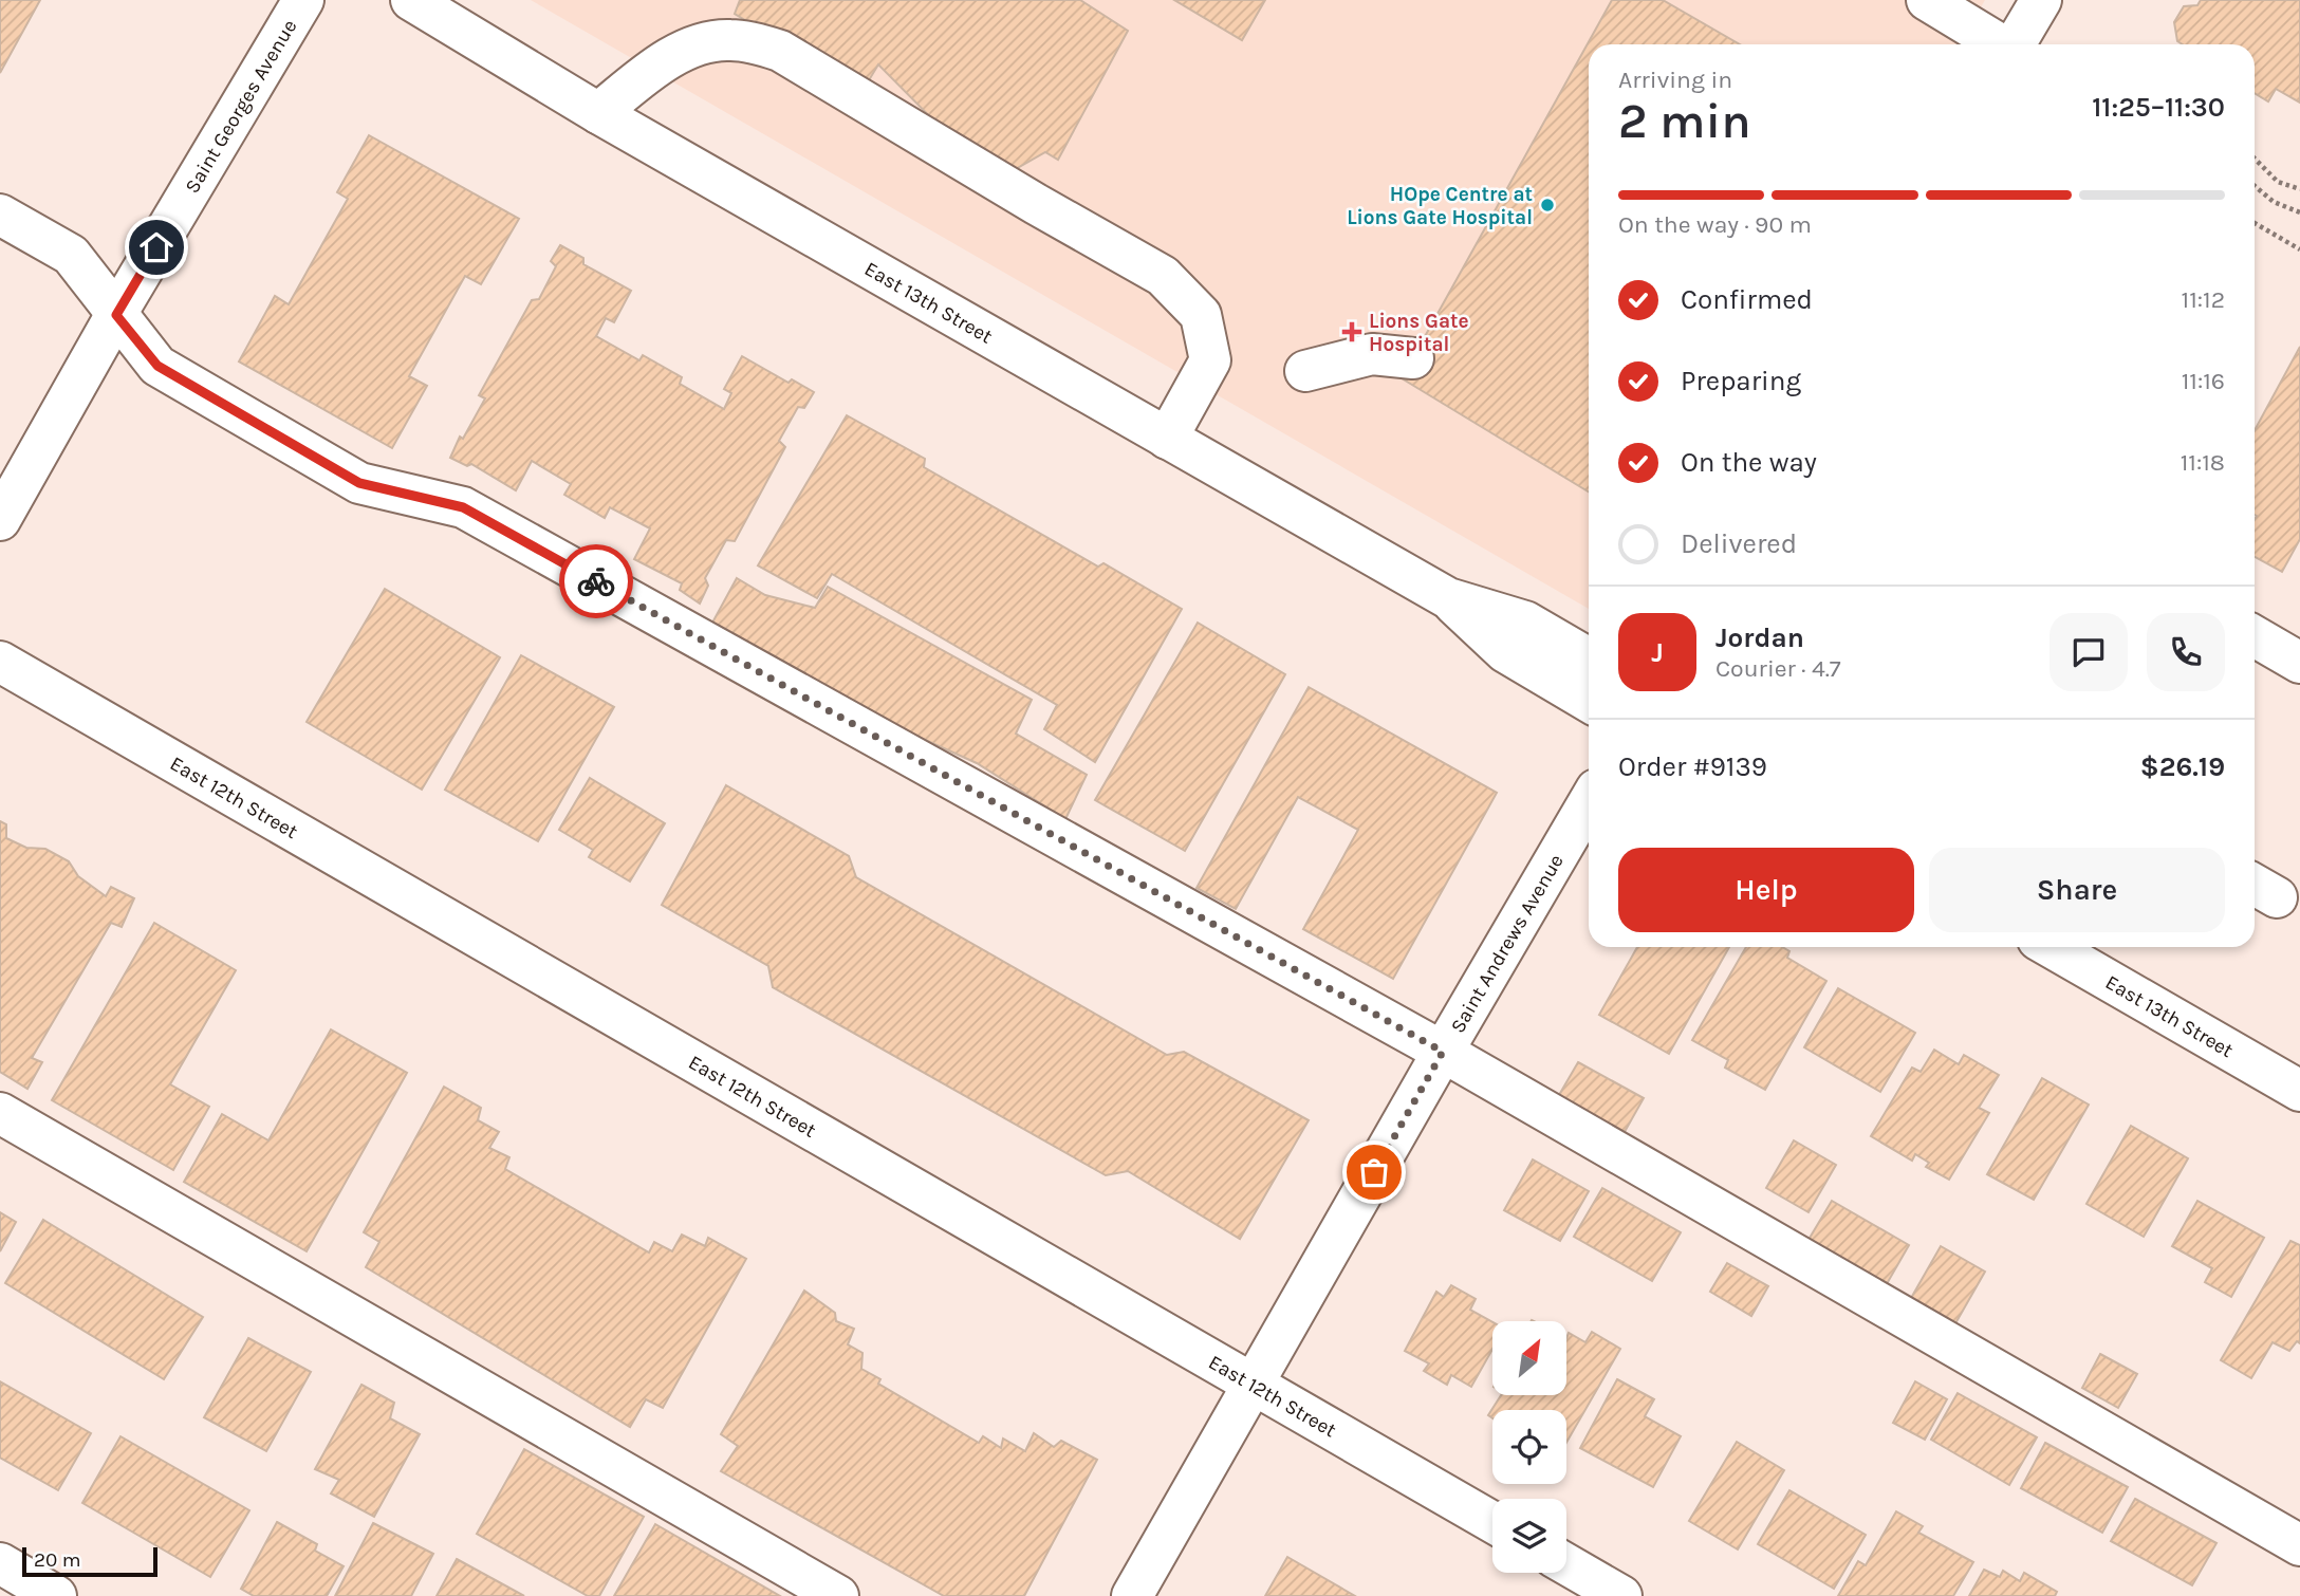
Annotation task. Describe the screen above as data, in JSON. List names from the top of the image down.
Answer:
{
  "streets": {
    "street": [
      "Saint Georges Avenue",
      "East 13th Street",
      "East 12th Street",
      "Saint Andrews Avenue"
    ]
  },
  "crossings": [
    ["East 12th Street", "Saint Andrews Avenue"]
  ],
  "places": {
    "other": ["HOpe Centre at Lions Gate Hospital"],
    "health": ["Lions Gate Hospital"]
  },
  "scale_bar": "20 m",
  "north": "top right",
  "page": {
    "heading": ["2 min", "Arriving in", "11:25–11:30"],
    "panel": [
      "Jordan",
      "Courier · 4.7",
      "Order #9139",
      "$26.19"
    ],
    "bar": "On the way · 90 m",
    "list": [
      ["Confirmed", "11:12"],
      ["Preparing", "11:16"],
      ["On the way", "11:18"],
      "Delivered"
    ],
    "round": "J",
    "buttons": ["Help", "Share"],
    "scale": "20 m"
  }
}
